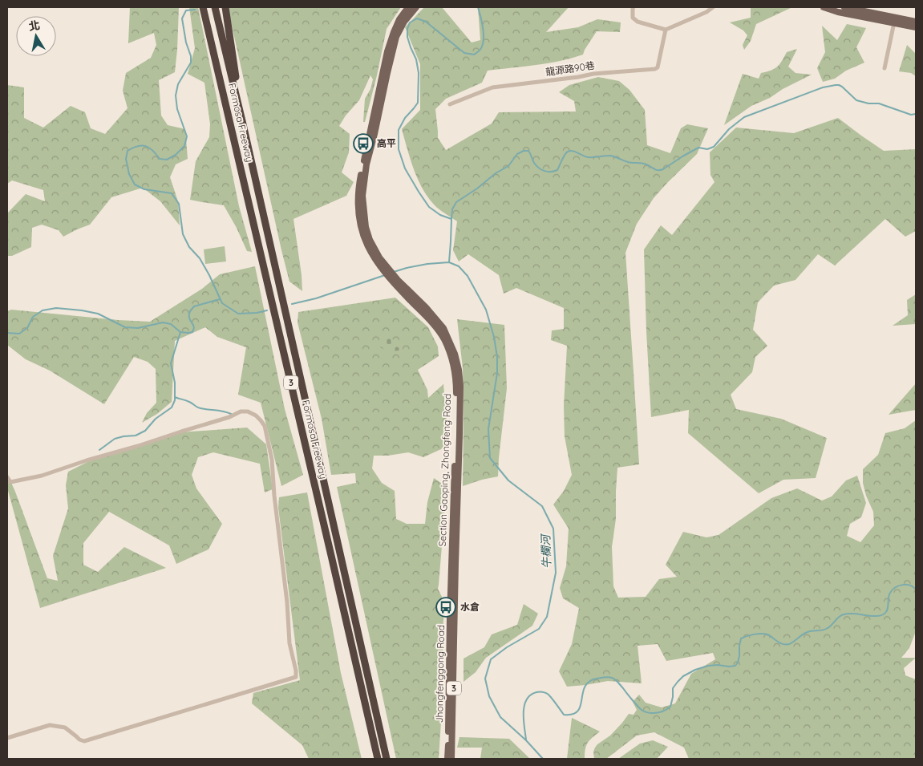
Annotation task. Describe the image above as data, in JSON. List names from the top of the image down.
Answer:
{
  "streets": {
    "highway": ["Formosa Freeway", "3"],
    "main road": ["Section Gaoping, Zhongfeng Road", "Jhongfenggong Road"],
    "street": ["龍源路90巷"]
  },
  "crossings": [
    ["Section Gaoping, Zhongfeng Road", "Jhongfenggong Road"]
  ],
  "water": ["牛欄河"],
  "places": {
    "bus stop": ["高平", "水倉"]
  },
  "north": "top"
}
